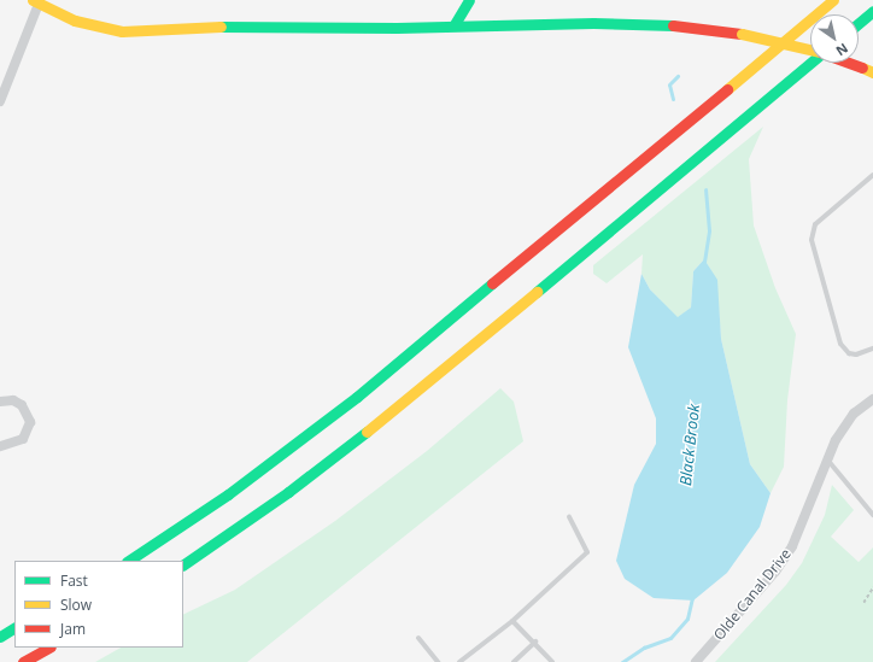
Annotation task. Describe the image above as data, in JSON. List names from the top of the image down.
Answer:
{
  "streets": {
    "street": ["Olde Canal Drive"]
  },
  "water": ["Black Brook"],
  "legend": ["Fast", "Slow", "Jam"],
  "north": "bottom right"
}
